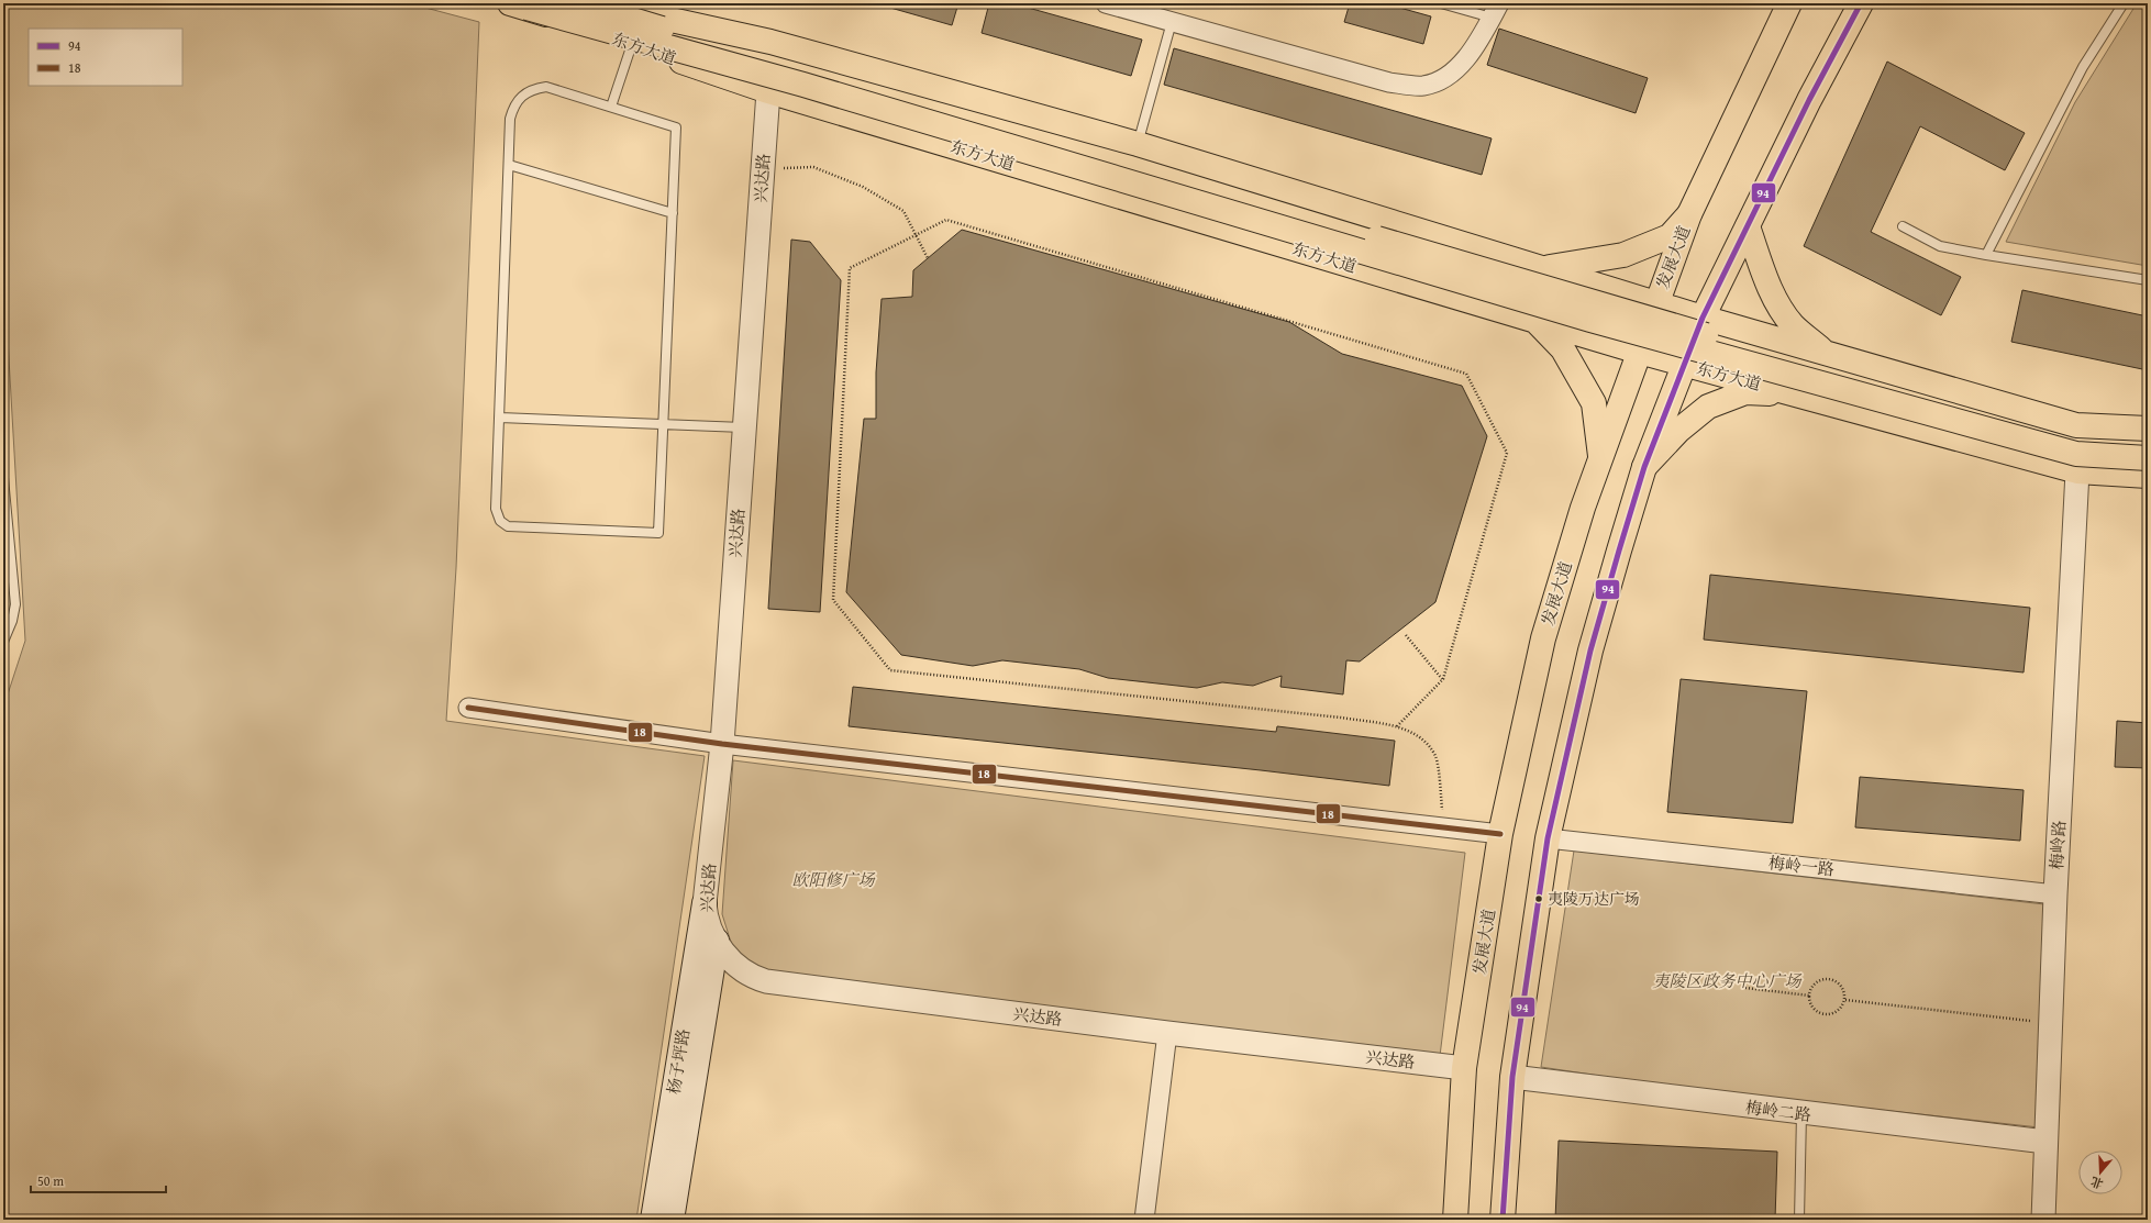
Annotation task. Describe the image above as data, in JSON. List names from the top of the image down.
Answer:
{
  "streets": {
    "main road": ["东方大道", "发展大道", "杨子坪路"],
    "street": [
      "兴达路",
      "梅岭路",
      "梅岭一路",
      "梅岭二路"
    ]
  },
  "crossings": [
    ["东方大道", "兴达路"],
    ["东方大道", "发展大道"],
    ["东方大道", "梅岭路"],
    ["兴达路", "发展大道"],
    ["兴达路", "杨子坪路"],
    ["梅岭路", "梅岭一路"],
    ["梅岭路", "梅岭二路"]
  ],
  "parks": ["欧阳修广场", "夷陵区政务中心广场"],
  "places": ["夷陵万达广场"],
  "lines": ["transit line 94", "transit line 18"],
  "legend": ["94", "18"],
  "scale_bar": "50 m",
  "north": "bottom"
}
